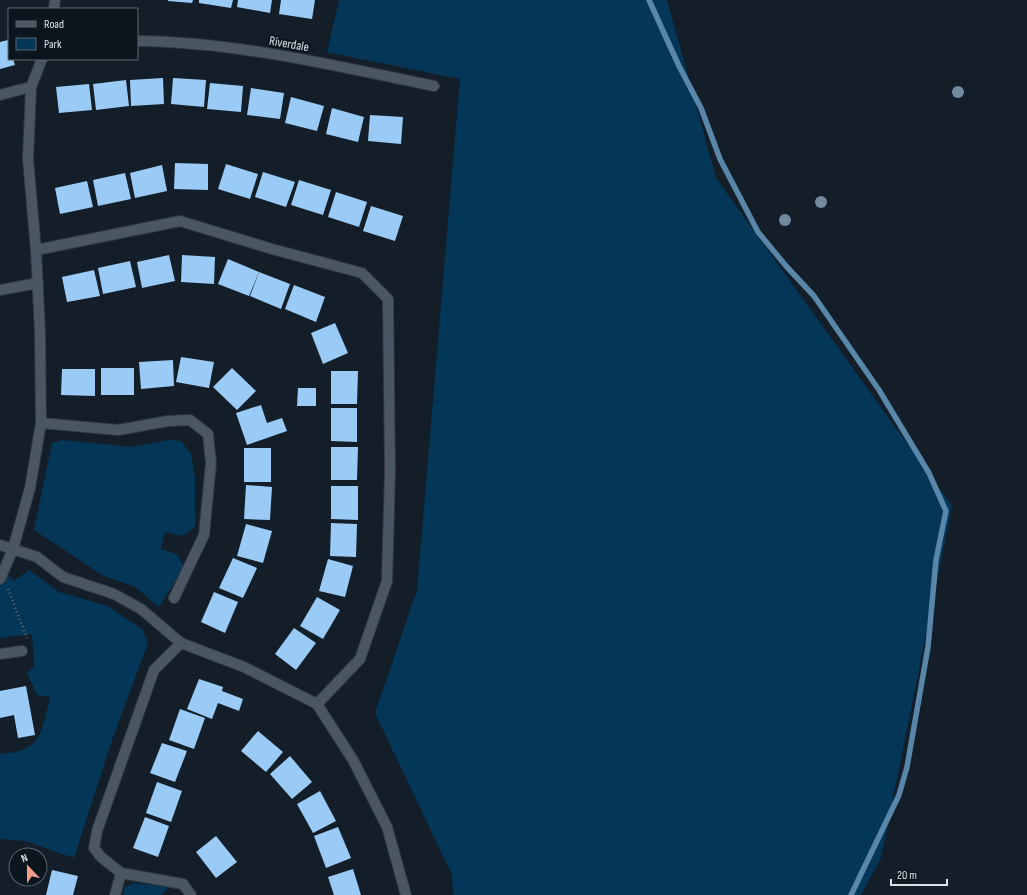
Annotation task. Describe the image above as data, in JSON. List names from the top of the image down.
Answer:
{
  "streets": {
    "street": ["Riverdale"]
  },
  "legend": ["Road", "Park"],
  "scale_bar": "20 m",
  "north": "top"
}
